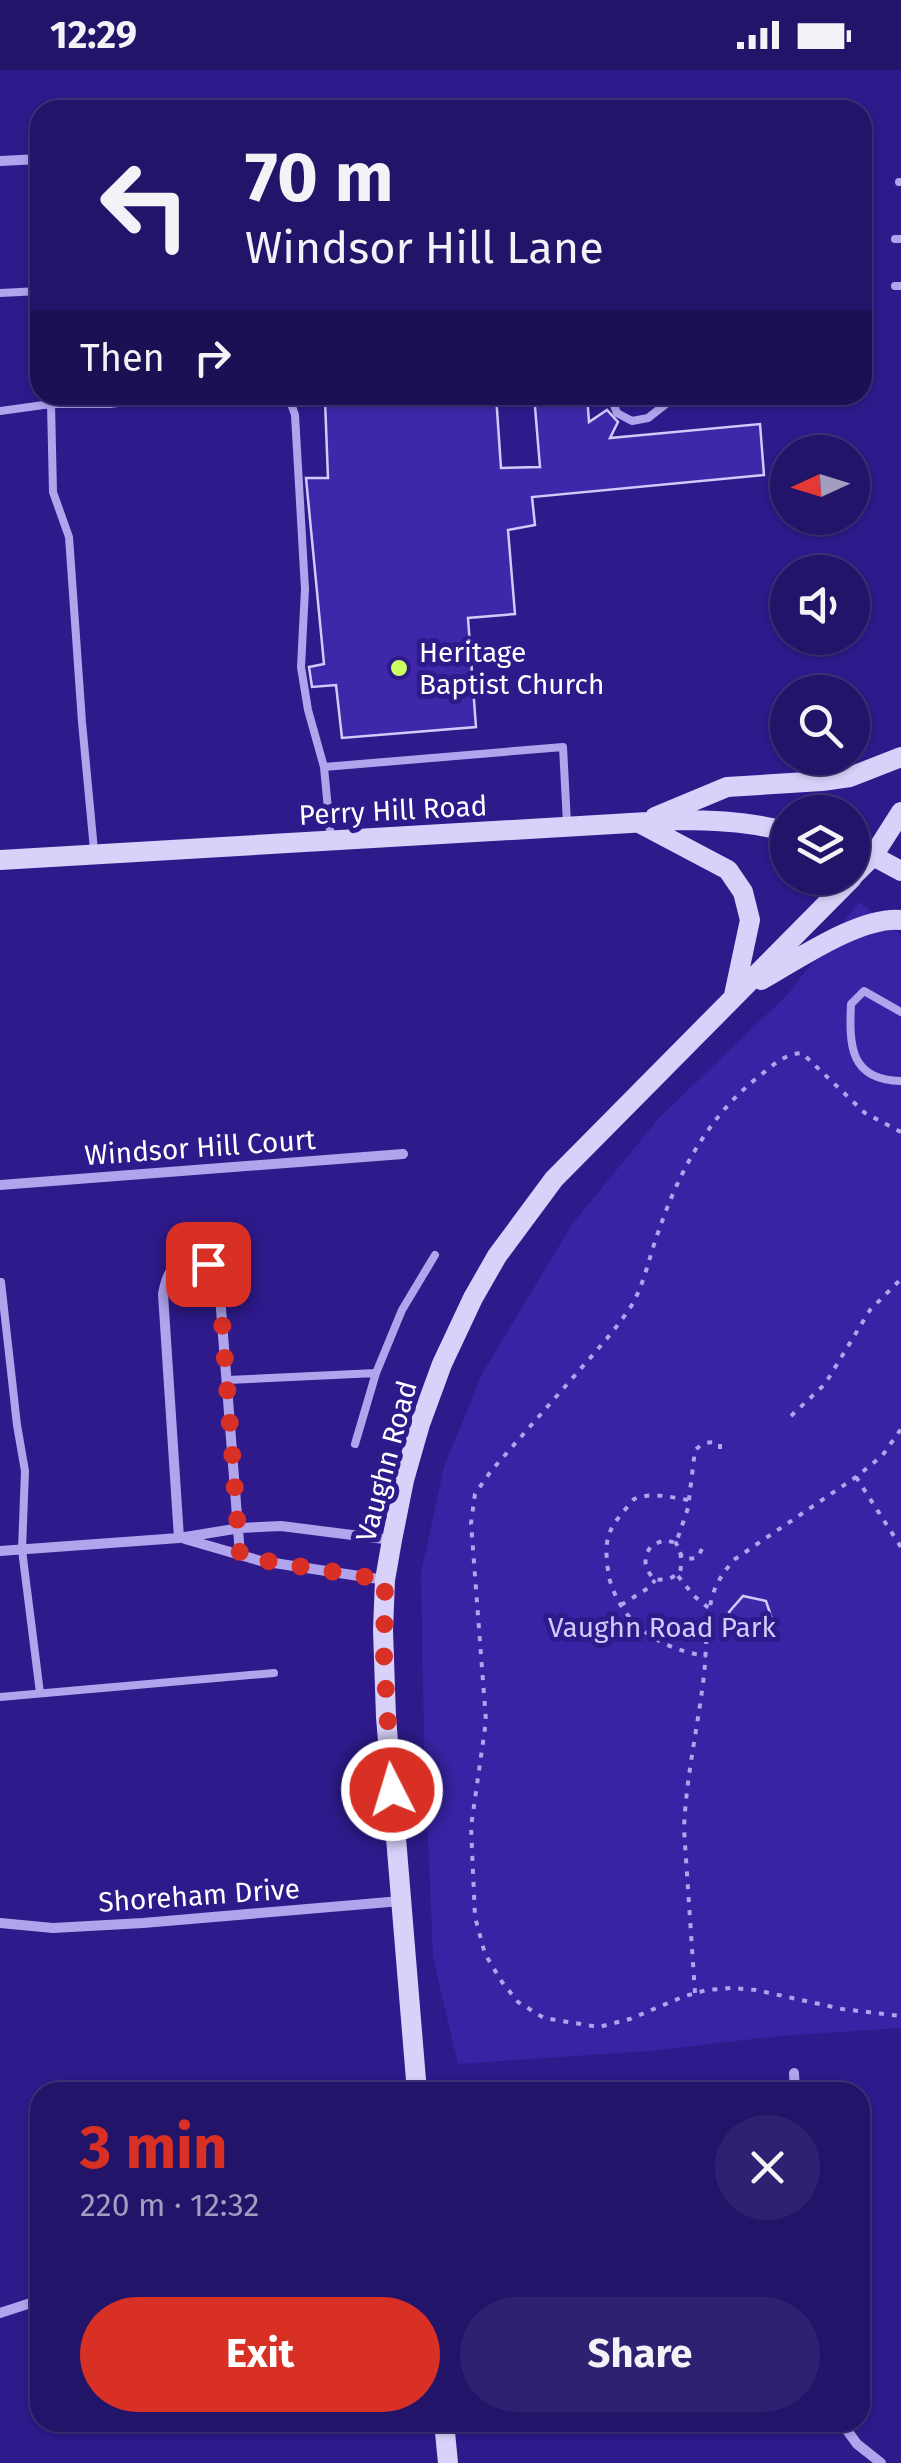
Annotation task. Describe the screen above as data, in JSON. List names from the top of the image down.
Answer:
{
  "streets": {
    "main road": ["Perry Hill Road", "Vaughn Road"],
    "street": ["Windsor Hill Court", "Shoreham Drive"]
  },
  "crossings": [
    ["Vaughn Road", "Shoreham Drive"]
  ],
  "parks": ["Vaughn Road Park"],
  "places": ["Heritage Baptist Church"],
  "north": "left",
  "page": {
    "status": "12:29",
    "turn": ["70 m", "Windsor Hill Lane"],
    "then": "Then",
    "heading": ["3 min", "220 m · 12:32"],
    "buttons": ["Exit", "Share"]
  }
}
